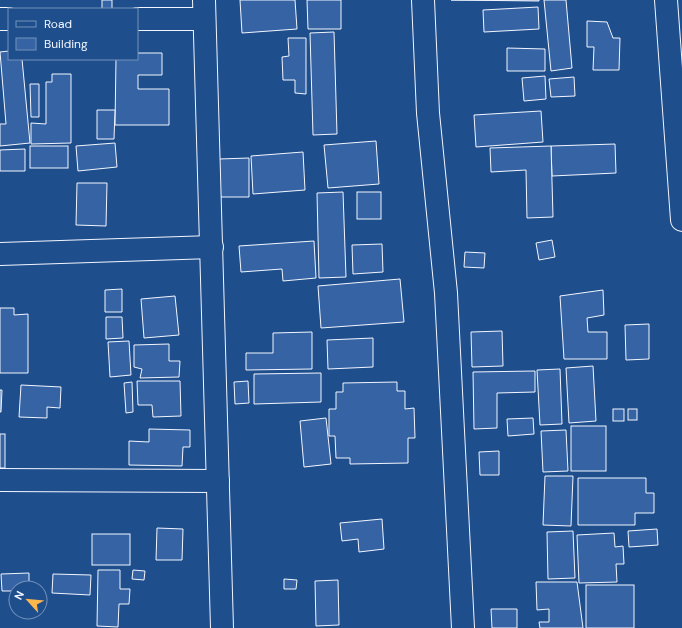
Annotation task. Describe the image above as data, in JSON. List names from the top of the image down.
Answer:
{
  "legend": ["Road", "Building"],
  "north": "top left"
}
